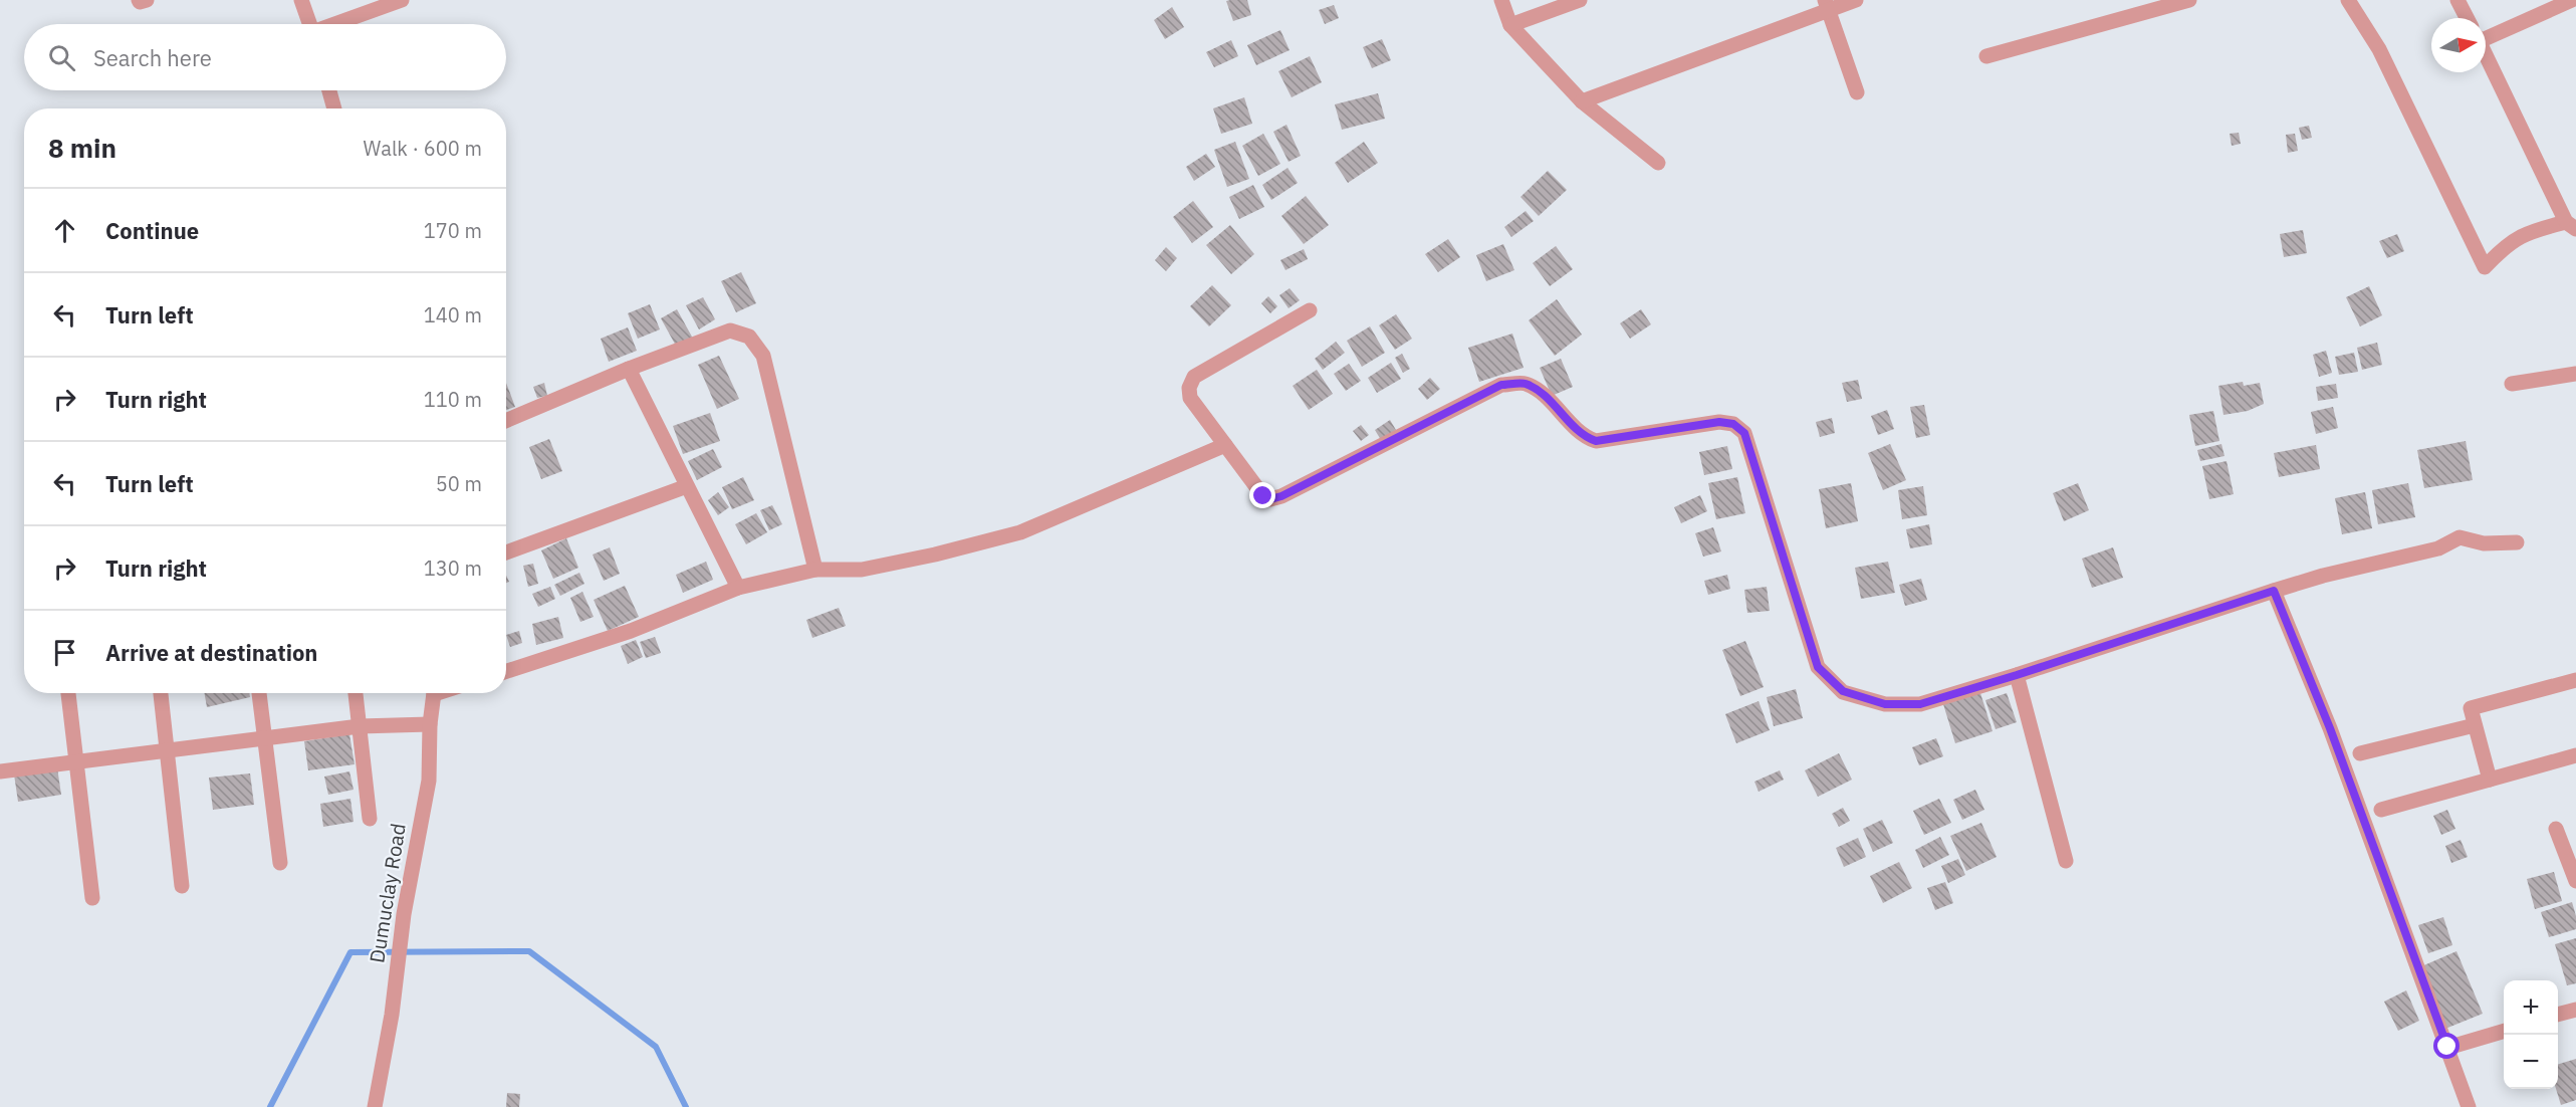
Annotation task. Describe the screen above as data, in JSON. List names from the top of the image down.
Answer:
{
  "streets": {
    "street": ["Dumuclay Road"]
  },
  "north": "right",
  "page": {
    "search": "Search here",
    "heading": ["8 min", "Walk · 600 m"],
    "list": [
      ["Continue", "170 m"],
      ["Turn left", "140 m"],
      ["Turn right", "110 m"],
      ["Turn left", "50 m"],
      ["Turn right", "130 m"],
      "Arrive at destination"
    ],
    "map_buttons": ["+", "−"]
  }
}
